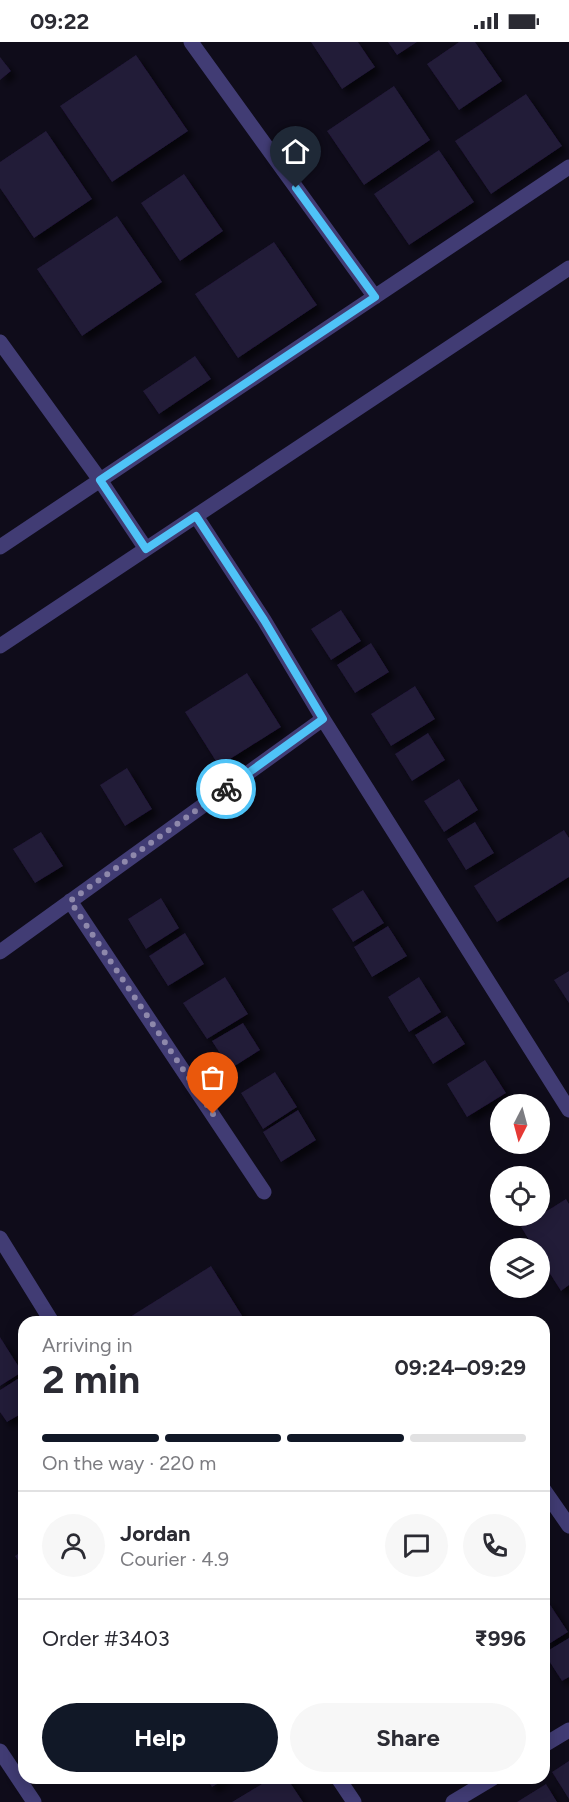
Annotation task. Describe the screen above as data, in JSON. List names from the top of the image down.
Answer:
{
  "north": "bottom",
  "page": {
    "status": "09:22",
    "heading": ["2 min", "Arriving in", "09:24–09:29"],
    "panel": [
      "Jordan",
      "Courier · 4.9",
      "Order #3403",
      "₹996"
    ],
    "bar": "On the way · 220 m",
    "buttons": ["Help", "Share"]
  }
}
